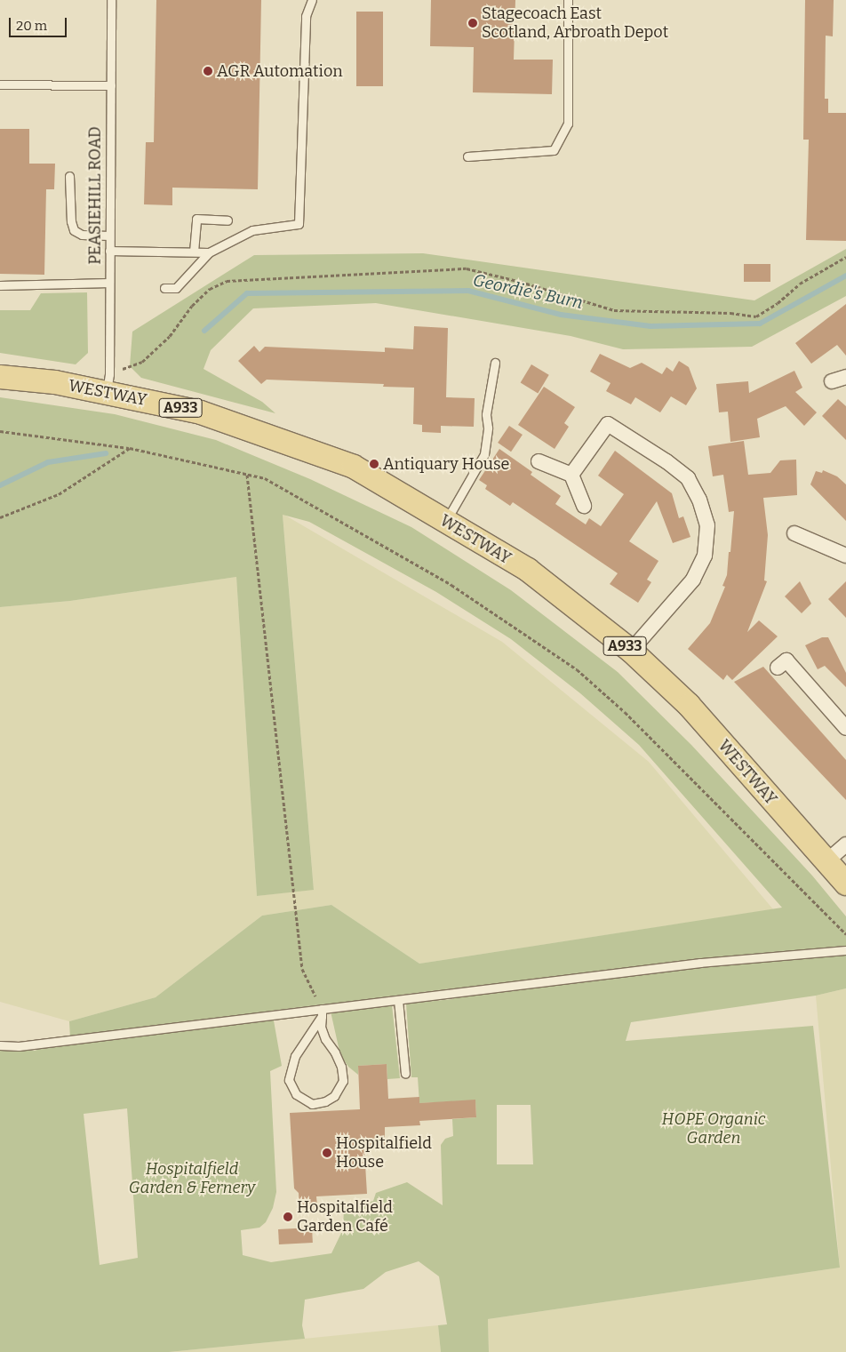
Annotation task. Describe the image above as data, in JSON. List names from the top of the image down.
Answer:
{
  "streets": {
    "main road": ["WESTWAY", "A933"],
    "lane": ["PEASIEHILL ROAD"]
  },
  "crossings": [
    ["PEASIEHILL ROAD", "WESTWAY"]
  ],
  "water": ["Geordie's Burn"],
  "parks": ["HOPE Organic Garden", "Hospitalfield Garden & Fernery"],
  "places": [
    "Stagecoach East Scotland, Arbroath Depot",
    "AGR Automation",
    "Antiquary House",
    "Hospitalfield House",
    "Hospitalfield Garden Café"
  ],
  "scale_bar": "20 m"
}
